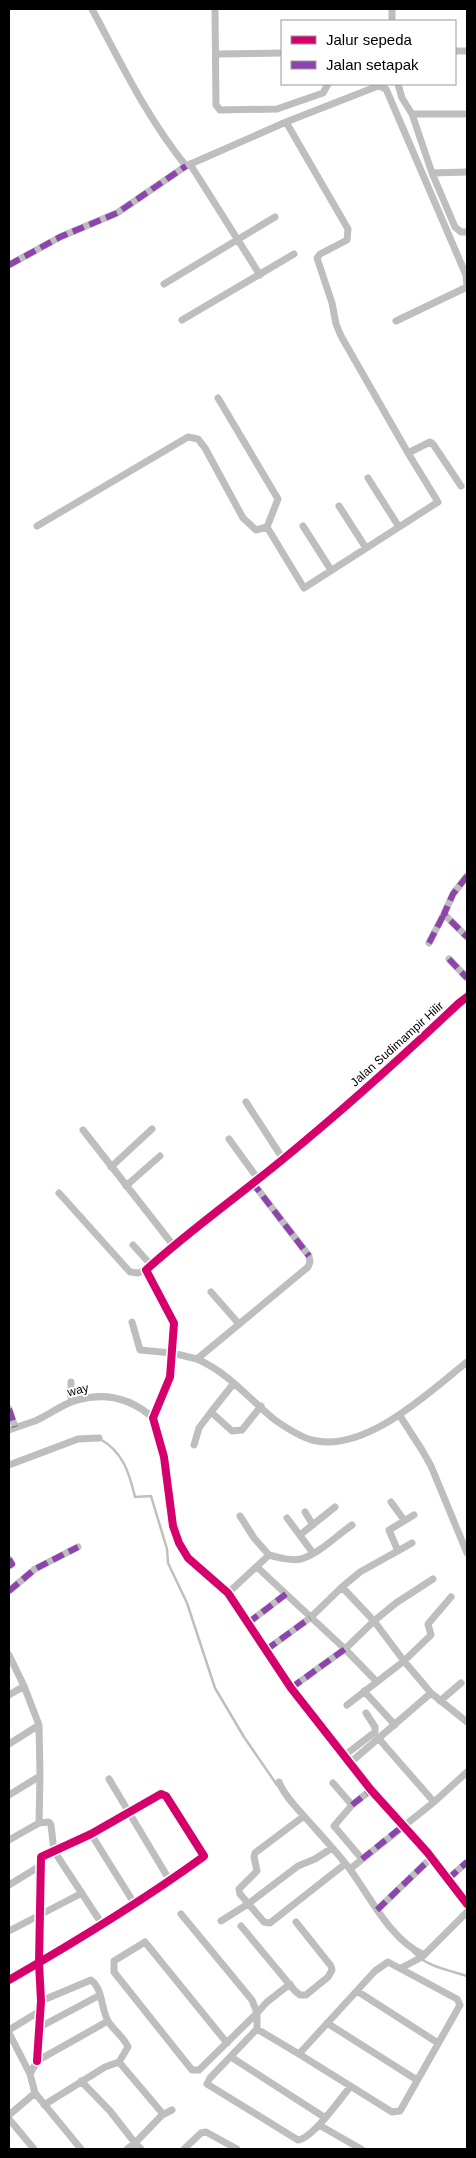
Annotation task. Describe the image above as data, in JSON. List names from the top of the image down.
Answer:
{
  "streets": {
    "street": ["Jalan Sudimampir Hilir", "way"]
  },
  "legend": ["Jalur sepeda", "Jalan setapak"]
}
